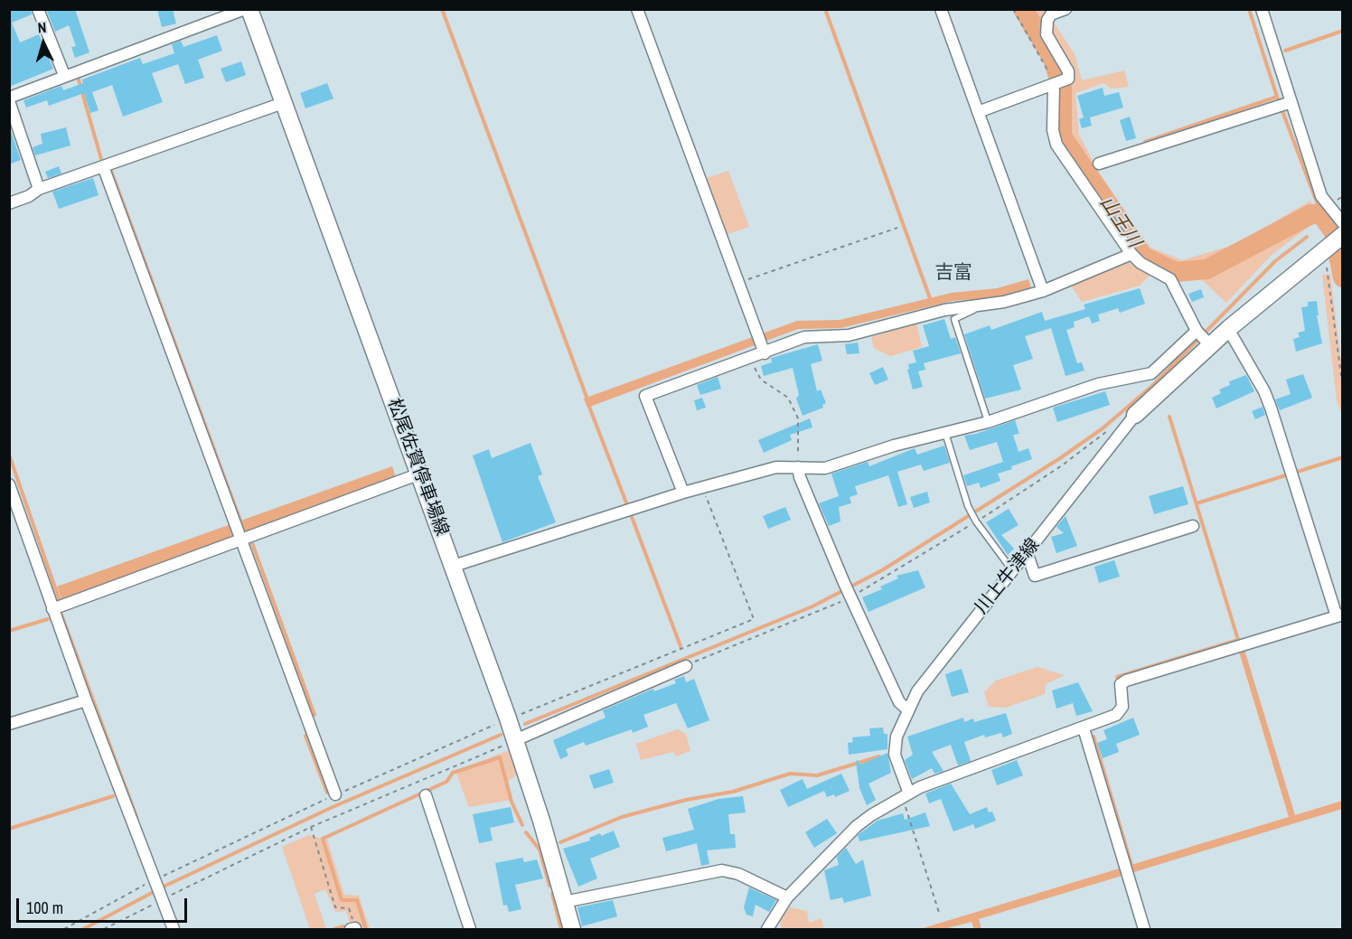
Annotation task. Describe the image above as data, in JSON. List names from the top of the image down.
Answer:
{
  "streets": {
    "main road": ["松尾佐賀停車場線", "川上牛津線"]
  },
  "districts": ["吉富"],
  "water": ["山王川"],
  "scale_bar": "100 m",
  "north": "top"
}
